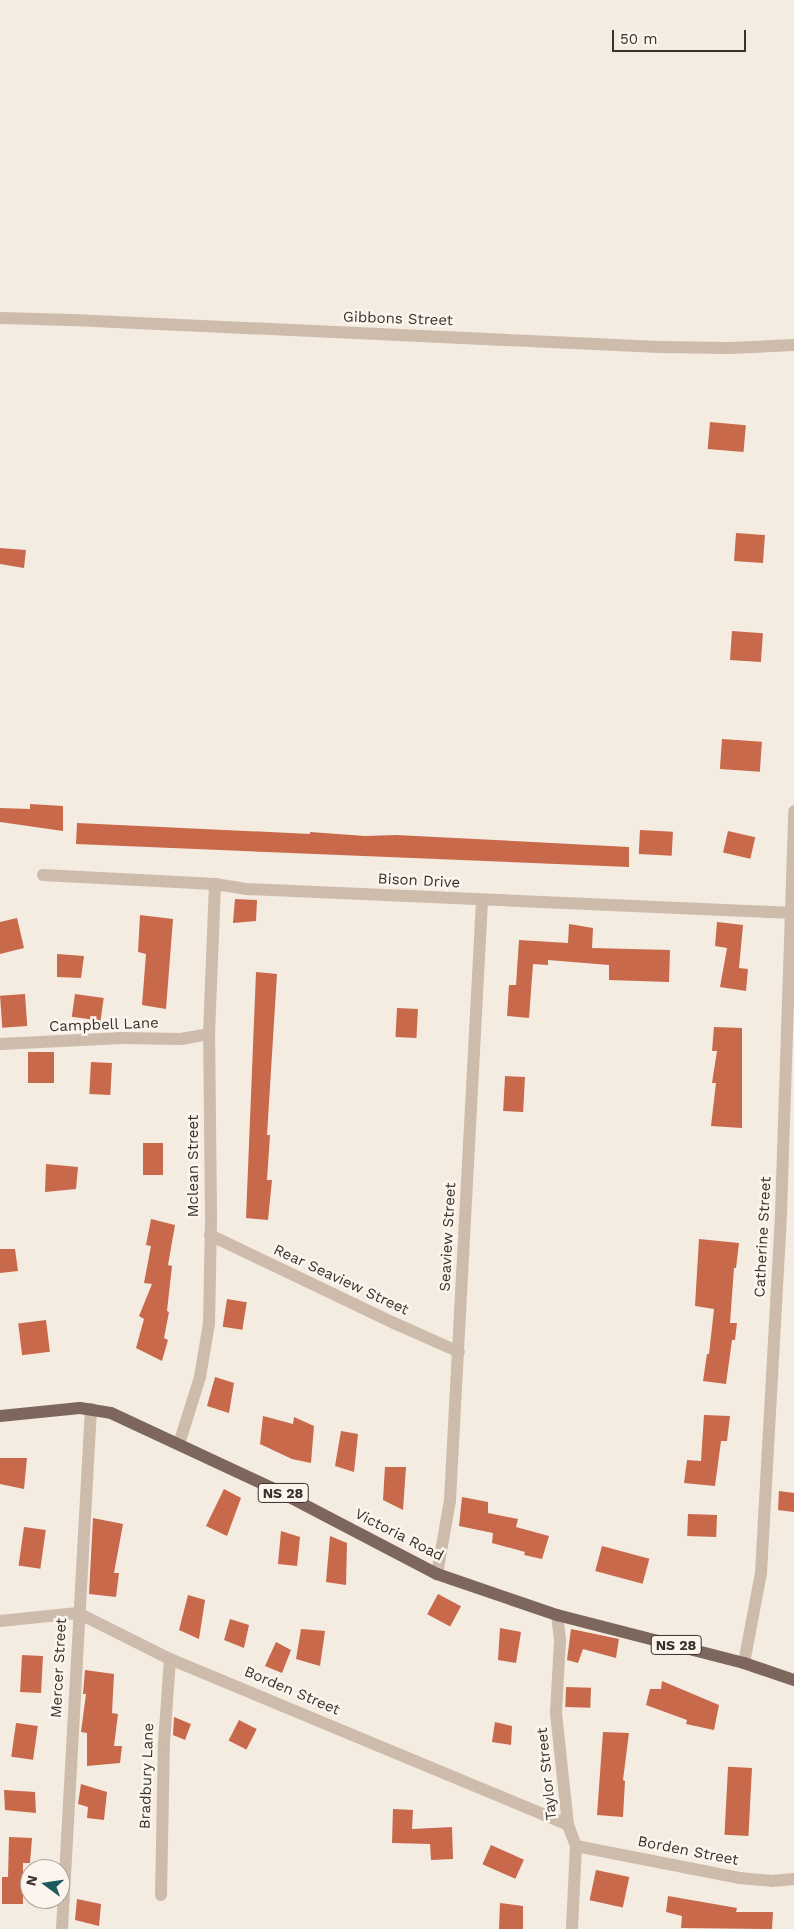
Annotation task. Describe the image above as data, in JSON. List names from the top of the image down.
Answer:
{
  "streets": {
    "main road": ["NS 28", "Victoria Road"],
    "street": [
      "Gibbons Street",
      "Bison Drive",
      "Campbell Lane",
      "Mclean Street",
      "Seaview Street",
      "Catherine Street",
      "Rear Seaview Street",
      "Mercer Street",
      "Borden Street",
      "Taylor Street",
      "Bradbury Lane"
    ]
  },
  "crossings": [
    ["Bison Drive", "Mclean Street"],
    ["Bison Drive", "Seaview Street"],
    ["Bison Drive", "Catherine Street"],
    ["Campbell Lane", "Mclean Street"],
    ["Mclean Street", "Rear Seaview Street"],
    ["Mclean Street", "Victoria Road"],
    ["Seaview Street", "Rear Seaview Street"],
    ["Seaview Street", "Victoria Road"],
    ["Catherine Street", "Victoria Road"],
    ["Victoria Road", "Mercer Street"],
    ["Victoria Road", "Taylor Street"],
    ["Mercer Street", "Borden Street"],
    ["Borden Street", "Taylor Street"],
    ["Borden Street", "Bradbury Lane"]
  ],
  "scale_bar": "50 m",
  "north": "left"
}
